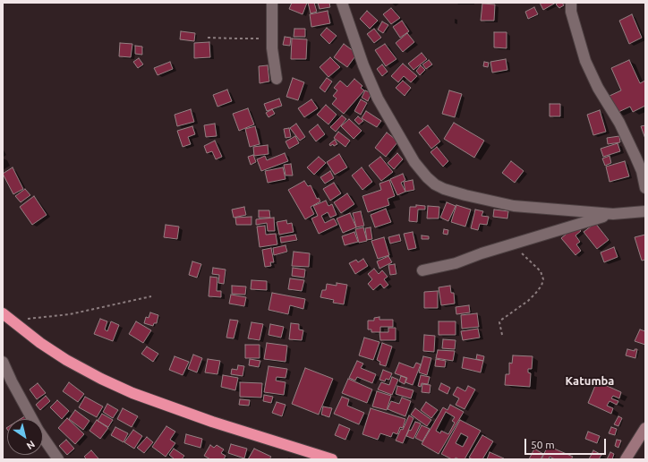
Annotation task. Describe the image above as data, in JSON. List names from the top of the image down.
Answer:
{
  "districts": ["Katumba"],
  "scale_bar": "50 m",
  "north": "bottom right"
}
